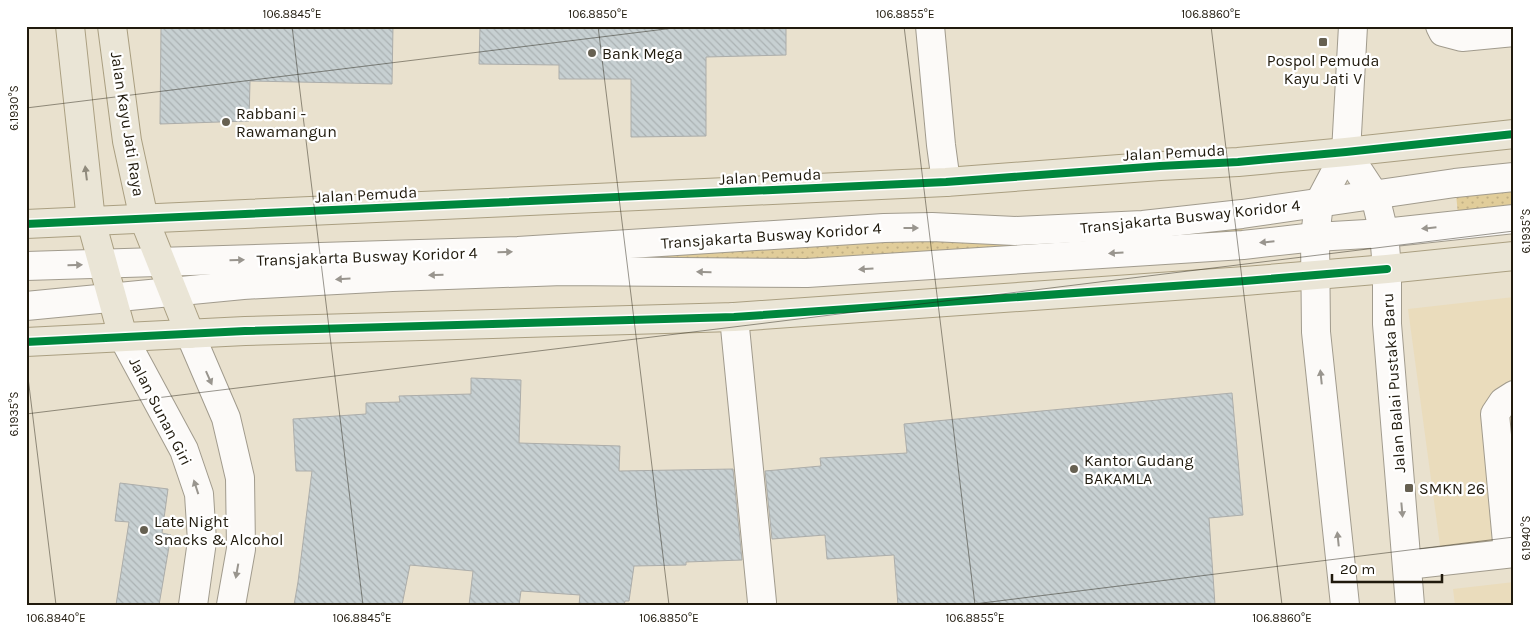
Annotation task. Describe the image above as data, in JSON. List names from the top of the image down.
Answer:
{
  "streets": {
    "main road": ["Jalan Kayu Jati Raya", "Jalan Pemuda"],
    "street": ["Transjakarta Busway Koridor 4", "Jalan Balai Pustaka Baru", "Jalan Sunan Giri"]
  },
  "crossings": [
    ["Jalan Kayu Jati Raya", "Jalan Pemuda"],
    ["Jalan Kayu Jati Raya", "Transjakarta Busway Koridor 4"],
    ["Jalan Pemuda", "Jalan Balai Pustaka Baru"],
    ["Transjakarta Busway Koridor 4", "Jalan Balai Pustaka Baru"]
  ],
  "places": {
    "transit": ["Pospol Pemuda Kayu Jati V", "SMKN 26"],
    "other": [
      "Bank Mega",
      "Rabbani - Rawamangun",
      "Kantor Gudang BAKAMLA",
      "Late Night Snacks & Alcohol"
    ]
  },
  "scale_bar": "20 m",
  "coordinates": [
    "106.8845°E",
    "106.8850°E",
    "106.8855°E",
    "106.8860°E",
    "6.1930°S",
    "6.1935°S",
    "6.1940°S",
    "106.8840°E"
  ]
}
